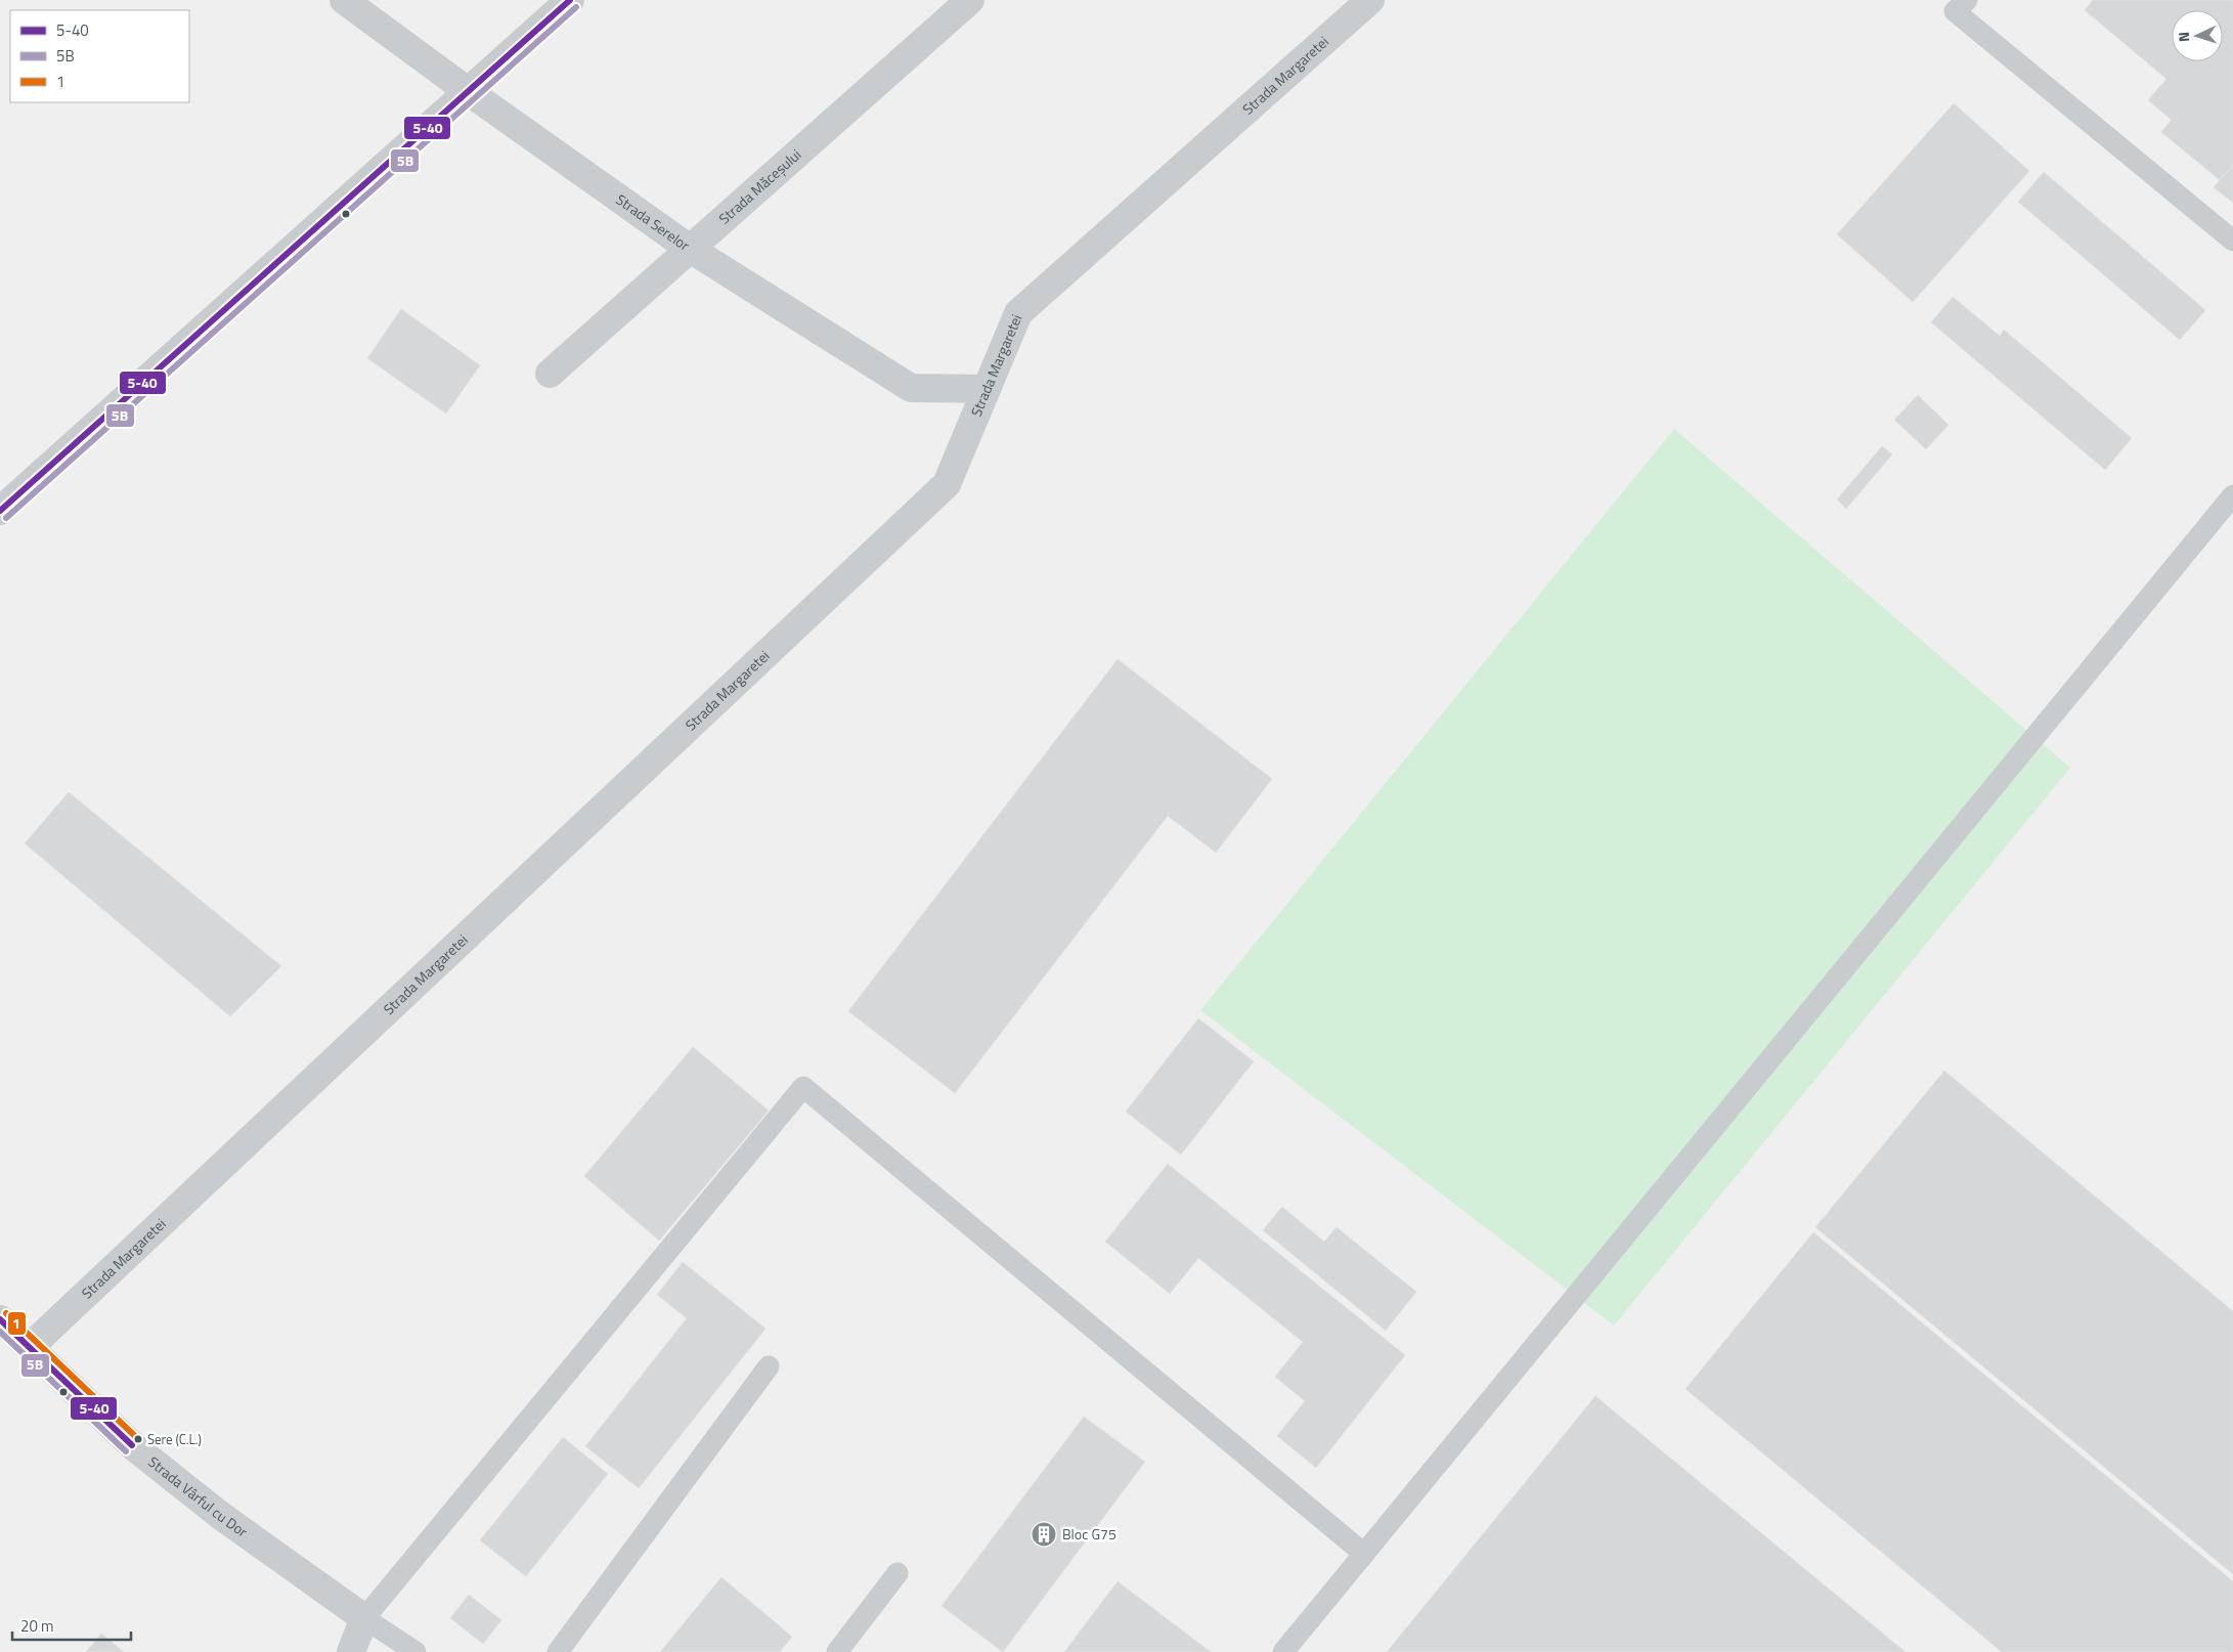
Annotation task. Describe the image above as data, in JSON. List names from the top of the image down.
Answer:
{
  "streets": {
    "street": [
      "Strada Margaretei",
      "Strada Măceșului",
      "Strada Serelor",
      "Strada Vârful cu Dor"
    ]
  },
  "crossings": [
    ["Strada Margaretei", "Strada Serelor"],
    ["Strada Margaretei", "Strada Vârful cu Dor"],
    ["Strada Măceșului", "Strada Serelor"]
  ],
  "places": {
    "other": ["Sere (C.L.)"],
    "building": ["Bloc G75"]
  },
  "lines": ["transit line 5-40", "transit line 5B", "transit line 1"],
  "legend": ["5-40", "5B", "1"],
  "scale_bar": "20 m",
  "north": "left"
}
